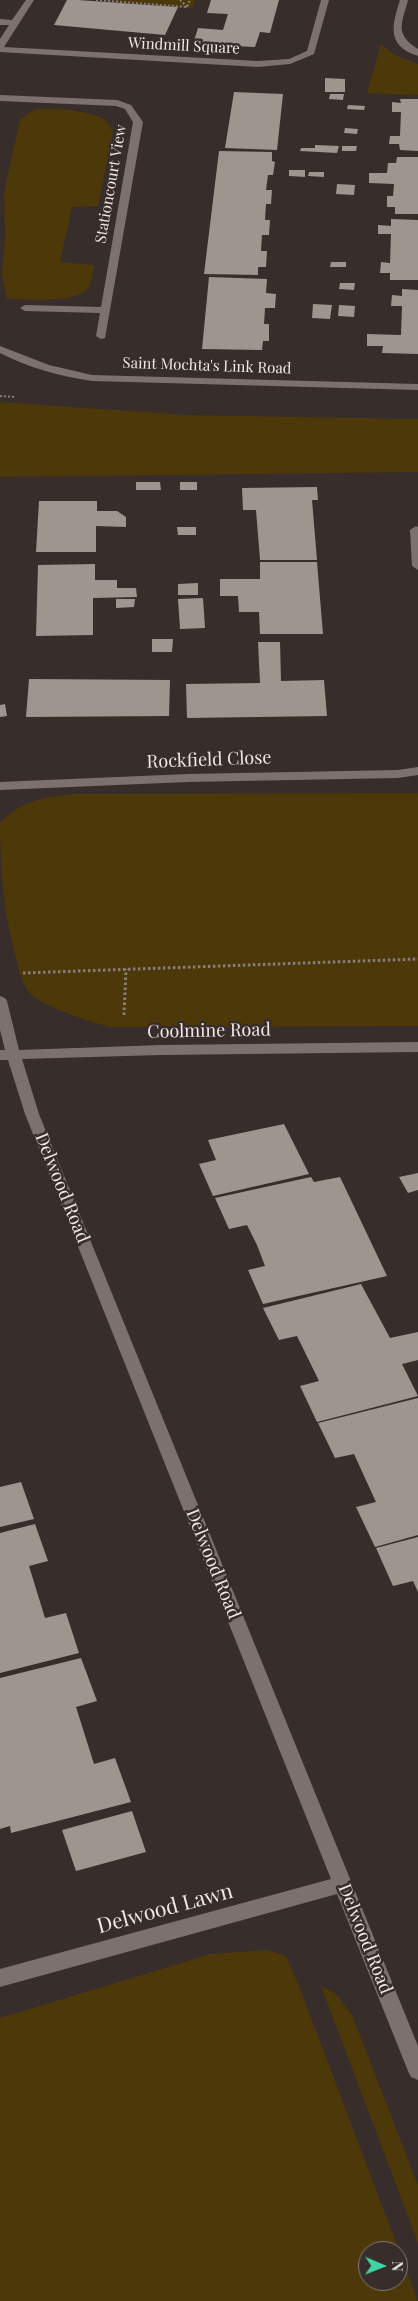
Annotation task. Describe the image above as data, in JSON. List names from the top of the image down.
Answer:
{
  "streets": {
    "street": [
      "Windmill Square",
      "Stationcourt View",
      "Saint Mochta's Link Road",
      "Rockfield Close",
      "Coolmine Road",
      "Delwood Road",
      "Delwood Lawn"
    ]
  },
  "crossings": [
    ["Coolmine Road", "Delwood Road"],
    ["Delwood Road", "Delwood Lawn"]
  ],
  "north": "right"
}
